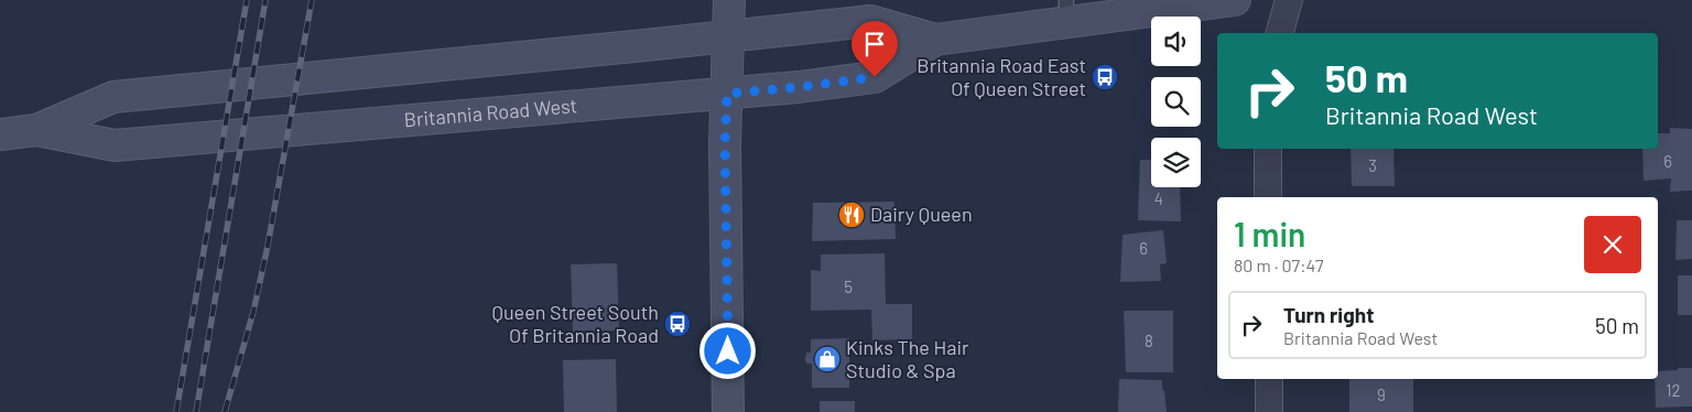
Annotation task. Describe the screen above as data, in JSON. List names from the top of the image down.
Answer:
{
  "streets": {
    "main road": ["Britannia Road West"]
  },
  "places": {
    "bus stop": ["Britannia Road East Of Queen Street", "Queen Street South Of Britannia Road"],
    "restaurant": ["Dairy Queen"],
    "shop": ["Kinks The Hair Studio & Spa"]
  },
  "house_numbers": [
    "6",
    "3",
    "4",
    "6",
    "5",
    "8",
    "12",
    "9"
  ],
  "page": {
    "turn": ["50 m", "Britannia Road West"],
    "heading": ["1 min", "80 m · 07:47"],
    "list": [
      {
        "name": "Turn right",
        "note": "Britannia Road West",
        "value": "50 m"
      }
    ]
  }
}
